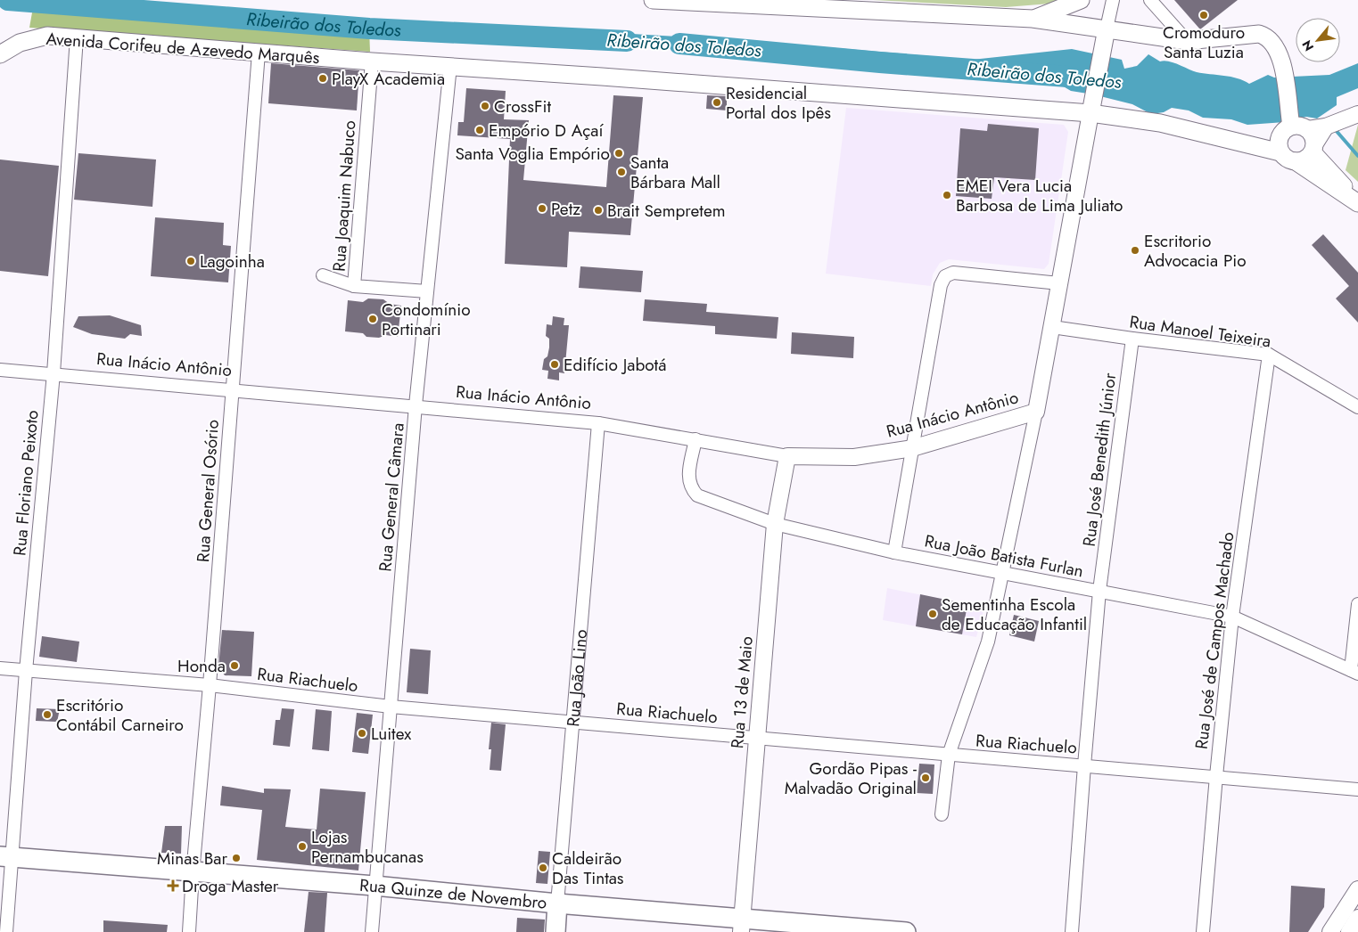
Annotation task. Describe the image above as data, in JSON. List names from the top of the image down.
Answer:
{
  "streets": {
    "main road": ["Avenida Corifeu de Azevedo Marquês", "Rua João Lino", "Rua Quinze de Novembro"],
    "street": [
      "Rua Joaquim Nabuco",
      "Rua Manoel Teixeira",
      "Rua Inácio Antônio",
      "Rua José Benedith Júnior",
      "Rua Floriano Peixoto",
      "Rua General Osório",
      "Rua General Câmara",
      "Rua João Batista Furlan",
      "Rua José de Campos Machado",
      "Rua Riachuelo",
      "Rua 13 de Maio"
    ]
  },
  "crossings": [
    ["Avenida Corifeu de Azevedo Marquês", "Rua Joaquim Nabuco"],
    ["Avenida Corifeu de Azevedo Marquês", "Rua Floriano Peixoto"],
    ["Avenida Corifeu de Azevedo Marquês", "Rua General Osório"],
    ["Avenida Corifeu de Azevedo Marquês", "Rua General Câmara"],
    ["Rua Joaquim Nabuco", "Rua General Câmara"],
    ["Rua Manoel Teixeira", "Rua José Benedith Júnior"],
    ["Rua Manoel Teixeira", "Rua José de Campos Machado"],
    ["Rua Inácio Antônio", "Rua Floriano Peixoto"],
    ["Rua Inácio Antônio", "Rua General Osório"],
    ["Rua Inácio Antônio", "Rua General Câmara"],
    ["Rua Inácio Antônio", "Rua João Batista Furlan"],
    ["Rua Inácio Antônio", "Rua João Lino"],
    ["Rua Inácio Antônio", "Rua 13 de Maio"],
    ["Rua José Benedith Júnior", "Rua João Batista Furlan"],
    ["Rua José Benedith Júnior", "Rua Riachuelo"],
    ["Rua Floriano Peixoto", "Rua Riachuelo"],
    ["Rua Floriano Peixoto", "Rua Quinze de Novembro"],
    ["Rua General Osório", "Rua Riachuelo"],
    ["Rua General Osório", "Rua Quinze de Novembro"],
    ["Rua General Câmara", "Rua Riachuelo"],
    ["Rua General Câmara", "Rua Quinze de Novembro"],
    ["Rua João Batista Furlan", "Rua José de Campos Machado"],
    ["Rua João Batista Furlan", "Rua 13 de Maio"],
    ["Rua José de Campos Machado", "Rua Riachuelo"],
    ["Rua João Lino", "Rua Riachuelo"],
    ["Rua João Lino", "Rua Quinze de Novembro"],
    ["Rua Riachuelo", "Rua 13 de Maio"],
    ["Rua 13 de Maio", "Rua Quinze de Novembro"]
  ],
  "water": ["Ribeirão dos Toledos"],
  "places": {
    "other": [
      "Cromoduro Santa Luzia",
      "PlayX Academia",
      "Residencial Portal dos Ipês",
      "CrossFit",
      "Empório D Açaí",
      "Santa Voglia Empório",
      "Santa Bárbara Mall",
      "EMEI Vera Lucia Barbosa de Lima Juliato",
      "Petz",
      "Brait Sempretem",
      "Escritorio Advocacia Pio",
      "Lagoinha",
      "Condomínio Portinari",
      "Edifício Jabotá",
      "Sementinha Escola de Educação Infantil",
      "Honda",
      "Escritório Contábil Carneiro",
      "Luitex",
      "Gordão Pipas - Malvadão Original",
      "Lojas Pernambucanas",
      "Minas Bar",
      "Caldeirão Das Tintas"
    ],
    "health": ["Droga Master"]
  },
  "north": "bottom left"
}
